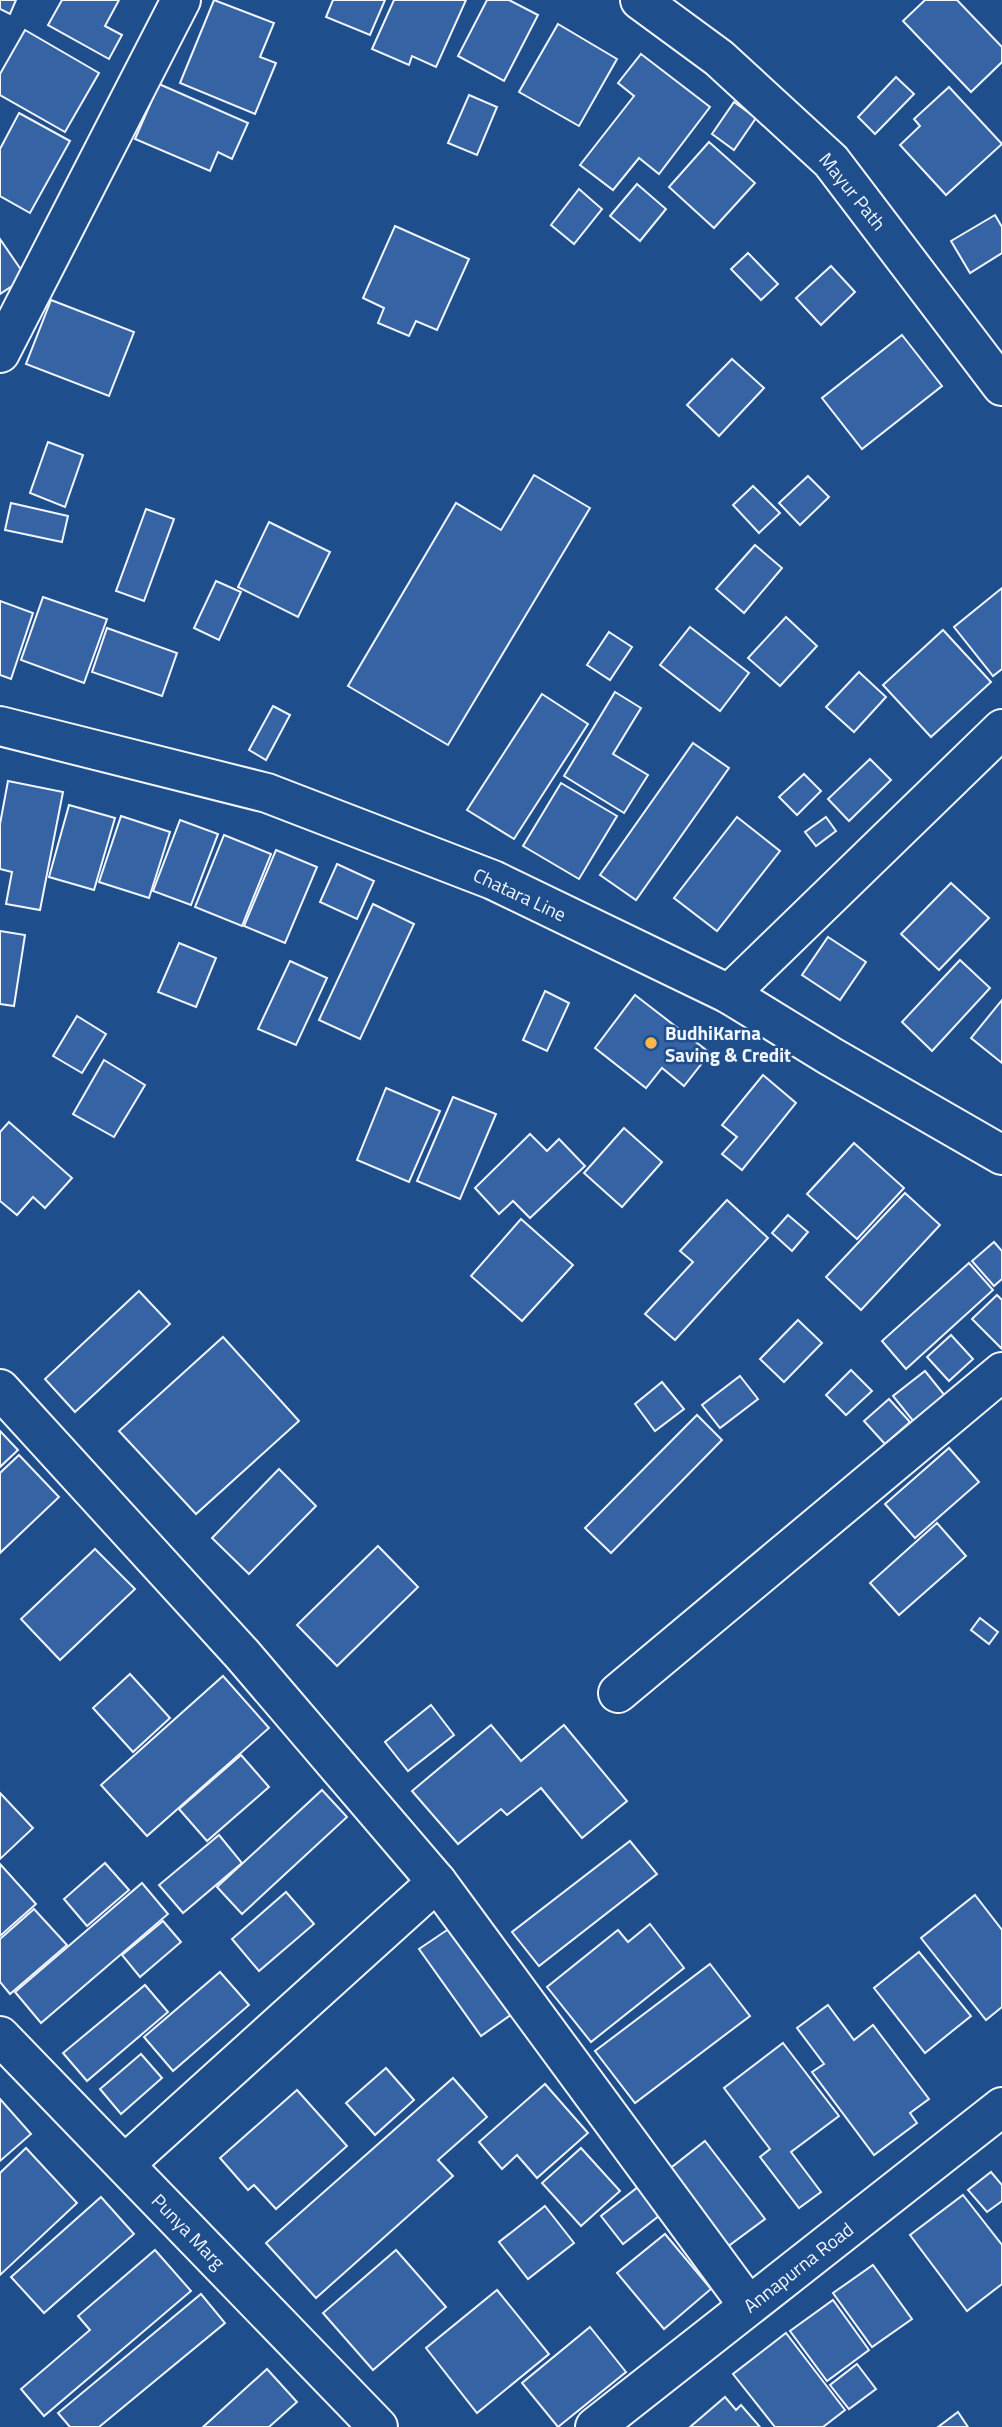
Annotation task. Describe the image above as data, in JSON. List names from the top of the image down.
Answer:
{
  "streets": {
    "street": [
      "Mayur Path",
      "Chatara Line",
      "Punya Marg",
      "Annapurna Road"
    ]
  },
  "places": ["BudhiKarna Saving & Credit"]
}
